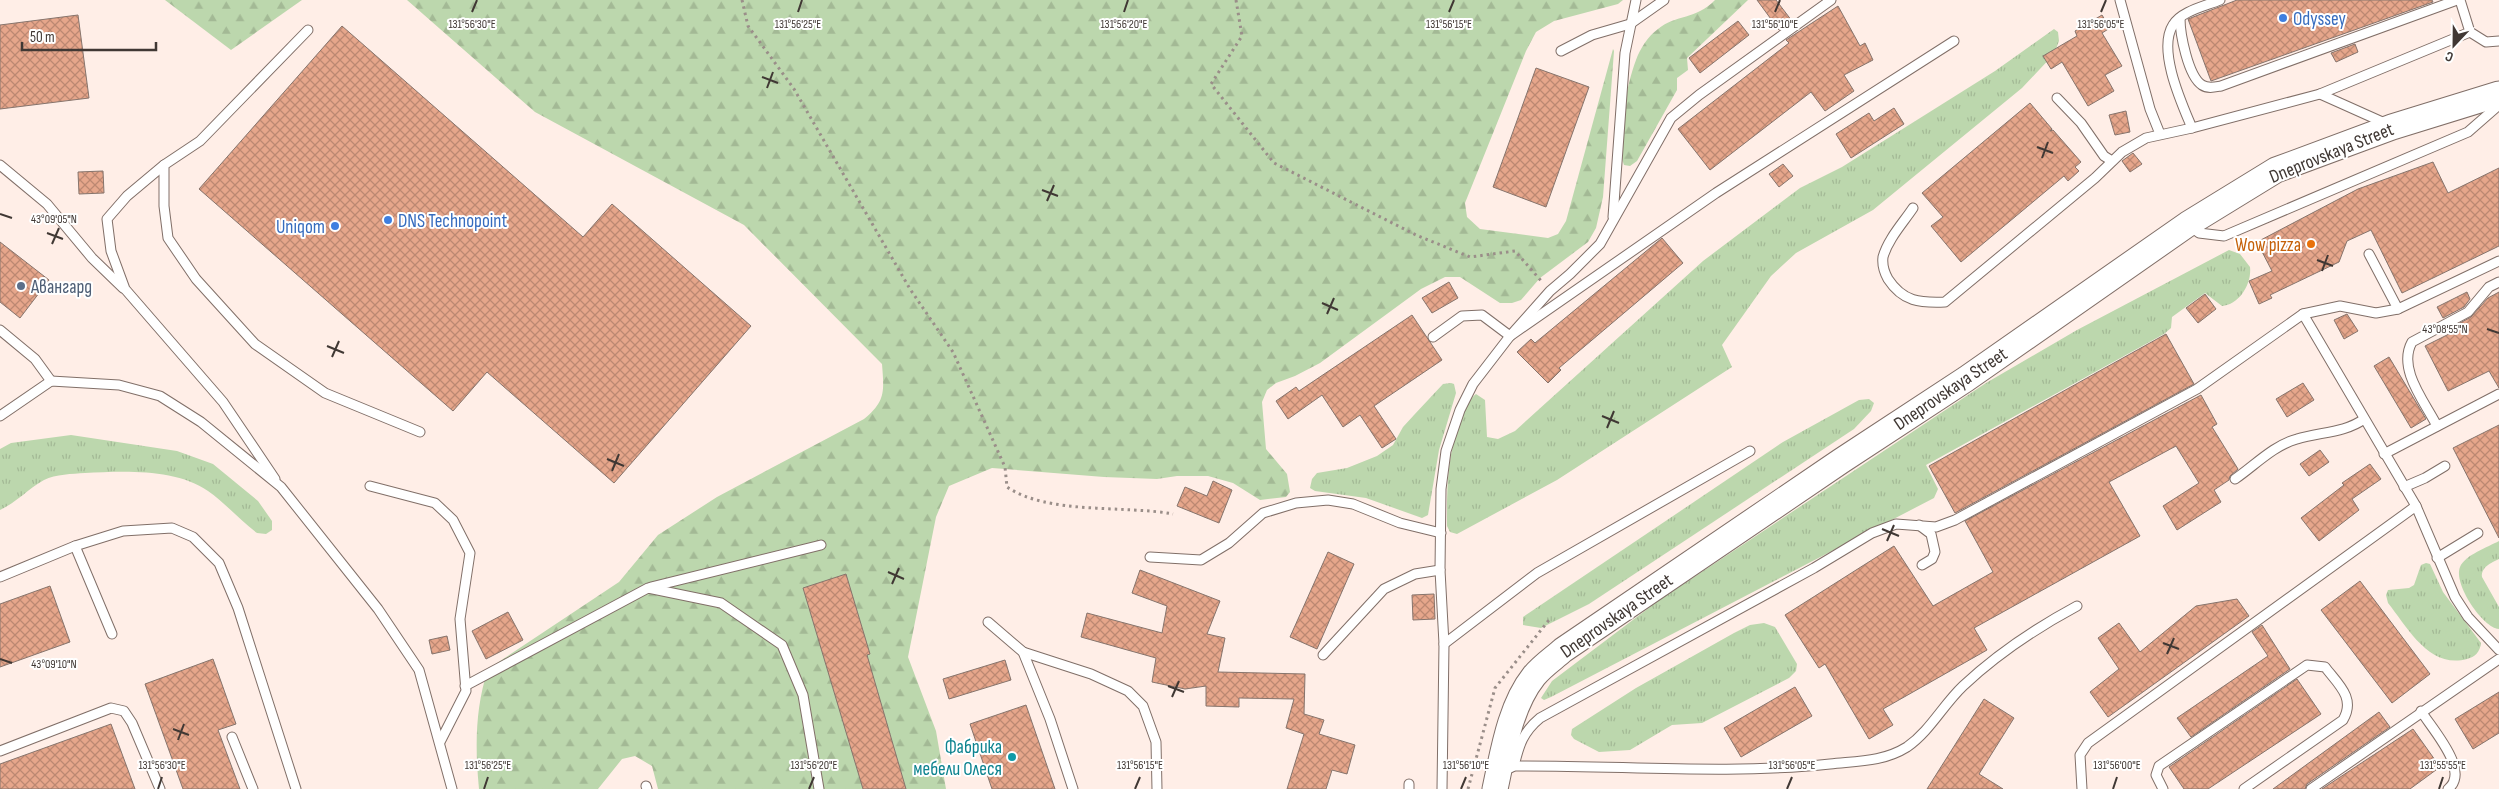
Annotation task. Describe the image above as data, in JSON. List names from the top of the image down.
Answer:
{
  "streets": {
    "main road": ["Dneprovskaya Street"]
  },
  "places": [
    "Odyssey",
    "DNS Technopoint",
    "Uniqom",
    "Wow pizza",
    "Авангард",
    "Фабрика мебели Олеся"
  ],
  "scale_bar": "50 m",
  "north": "bottom",
  "coordinates": [
    "131°56'05\"E",
    "131°56'30\"E",
    "131°56'25\"E",
    "131°56'20\"E",
    "131°56'15\"E",
    "131°56'10\"E",
    "43°09'05\"N",
    "43°08'55\"N",
    "43°09'10\"N",
    "131°56'00\"E",
    "131°55'55\"E"
  ]
}
